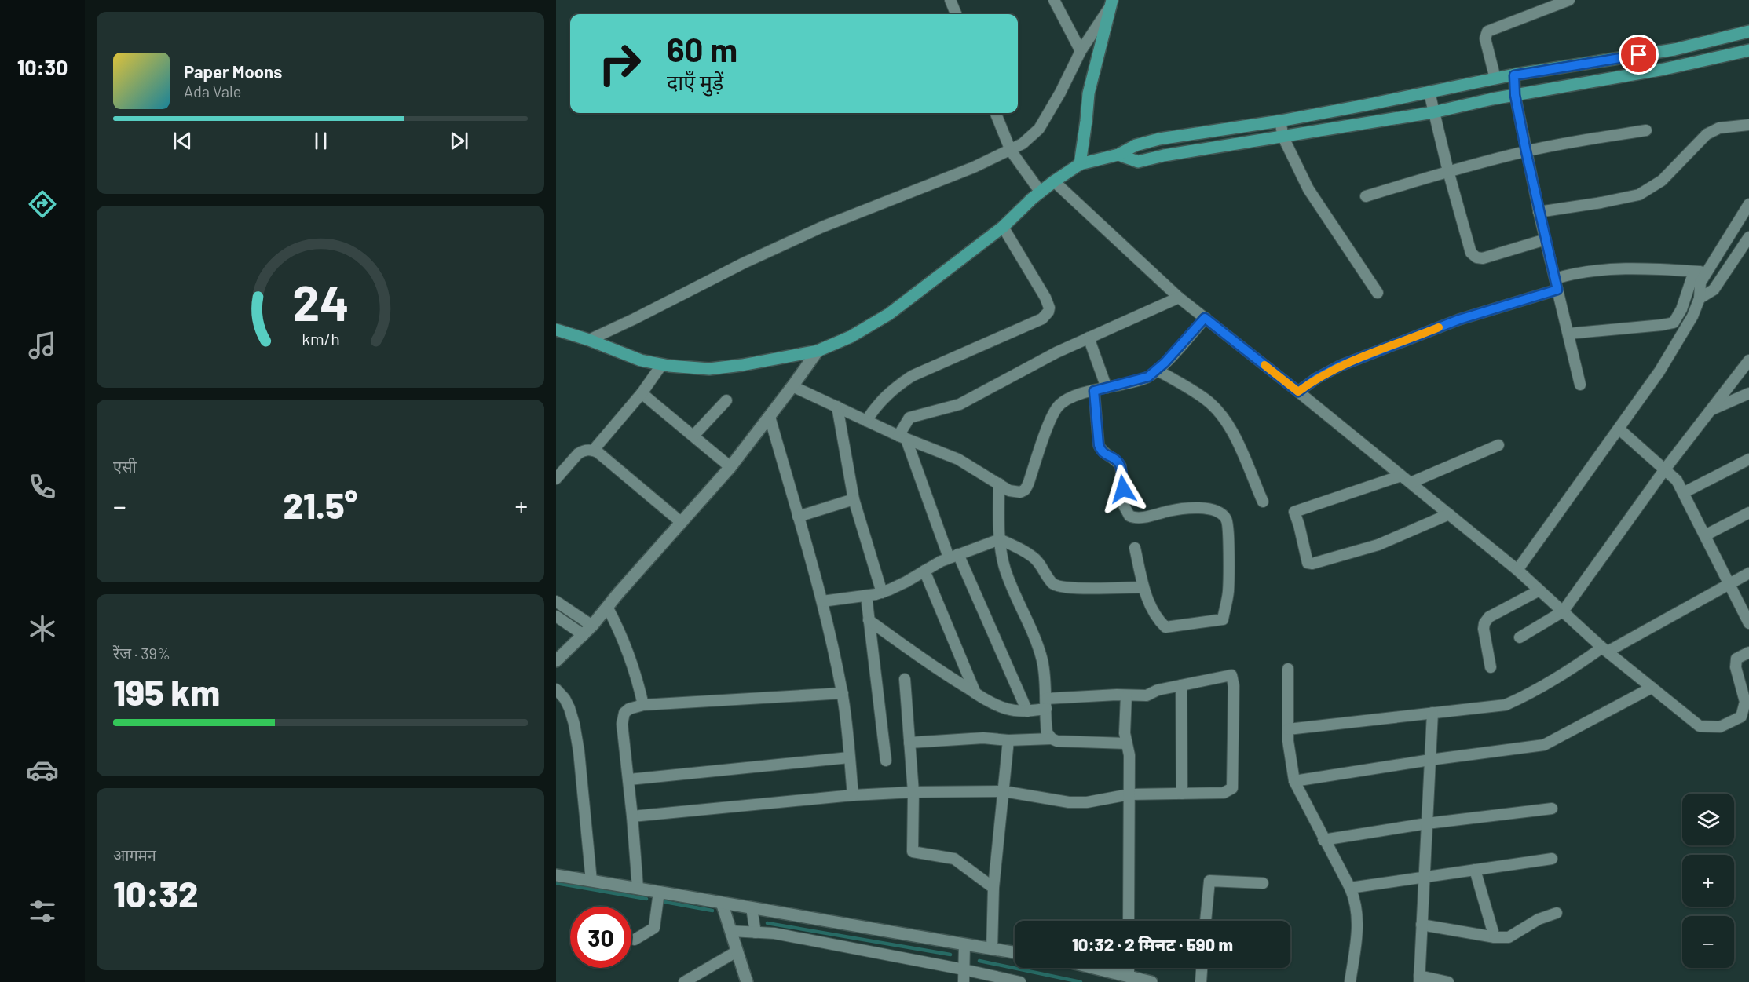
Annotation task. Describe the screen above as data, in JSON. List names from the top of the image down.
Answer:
{
  "page": {
    "tabs": "10:30",
    "turn": ["60 m", "दाएँ मुड़ें"],
    "song": ["Paper Moons", "Ada Vale"],
    "tile": [
      "एसी",
      ["रेंज · 39%", "195 km"],
      ["आगमन", "10:32"]
    ],
    "heat": ["−", "21.5°", "+"],
    "map_buttons": ["+", "−"],
    "limit": "30",
    "trip": "10:32 · 2 मिनट · 590 m",
    "gauge": ["24", "km/h"]
  }
}
